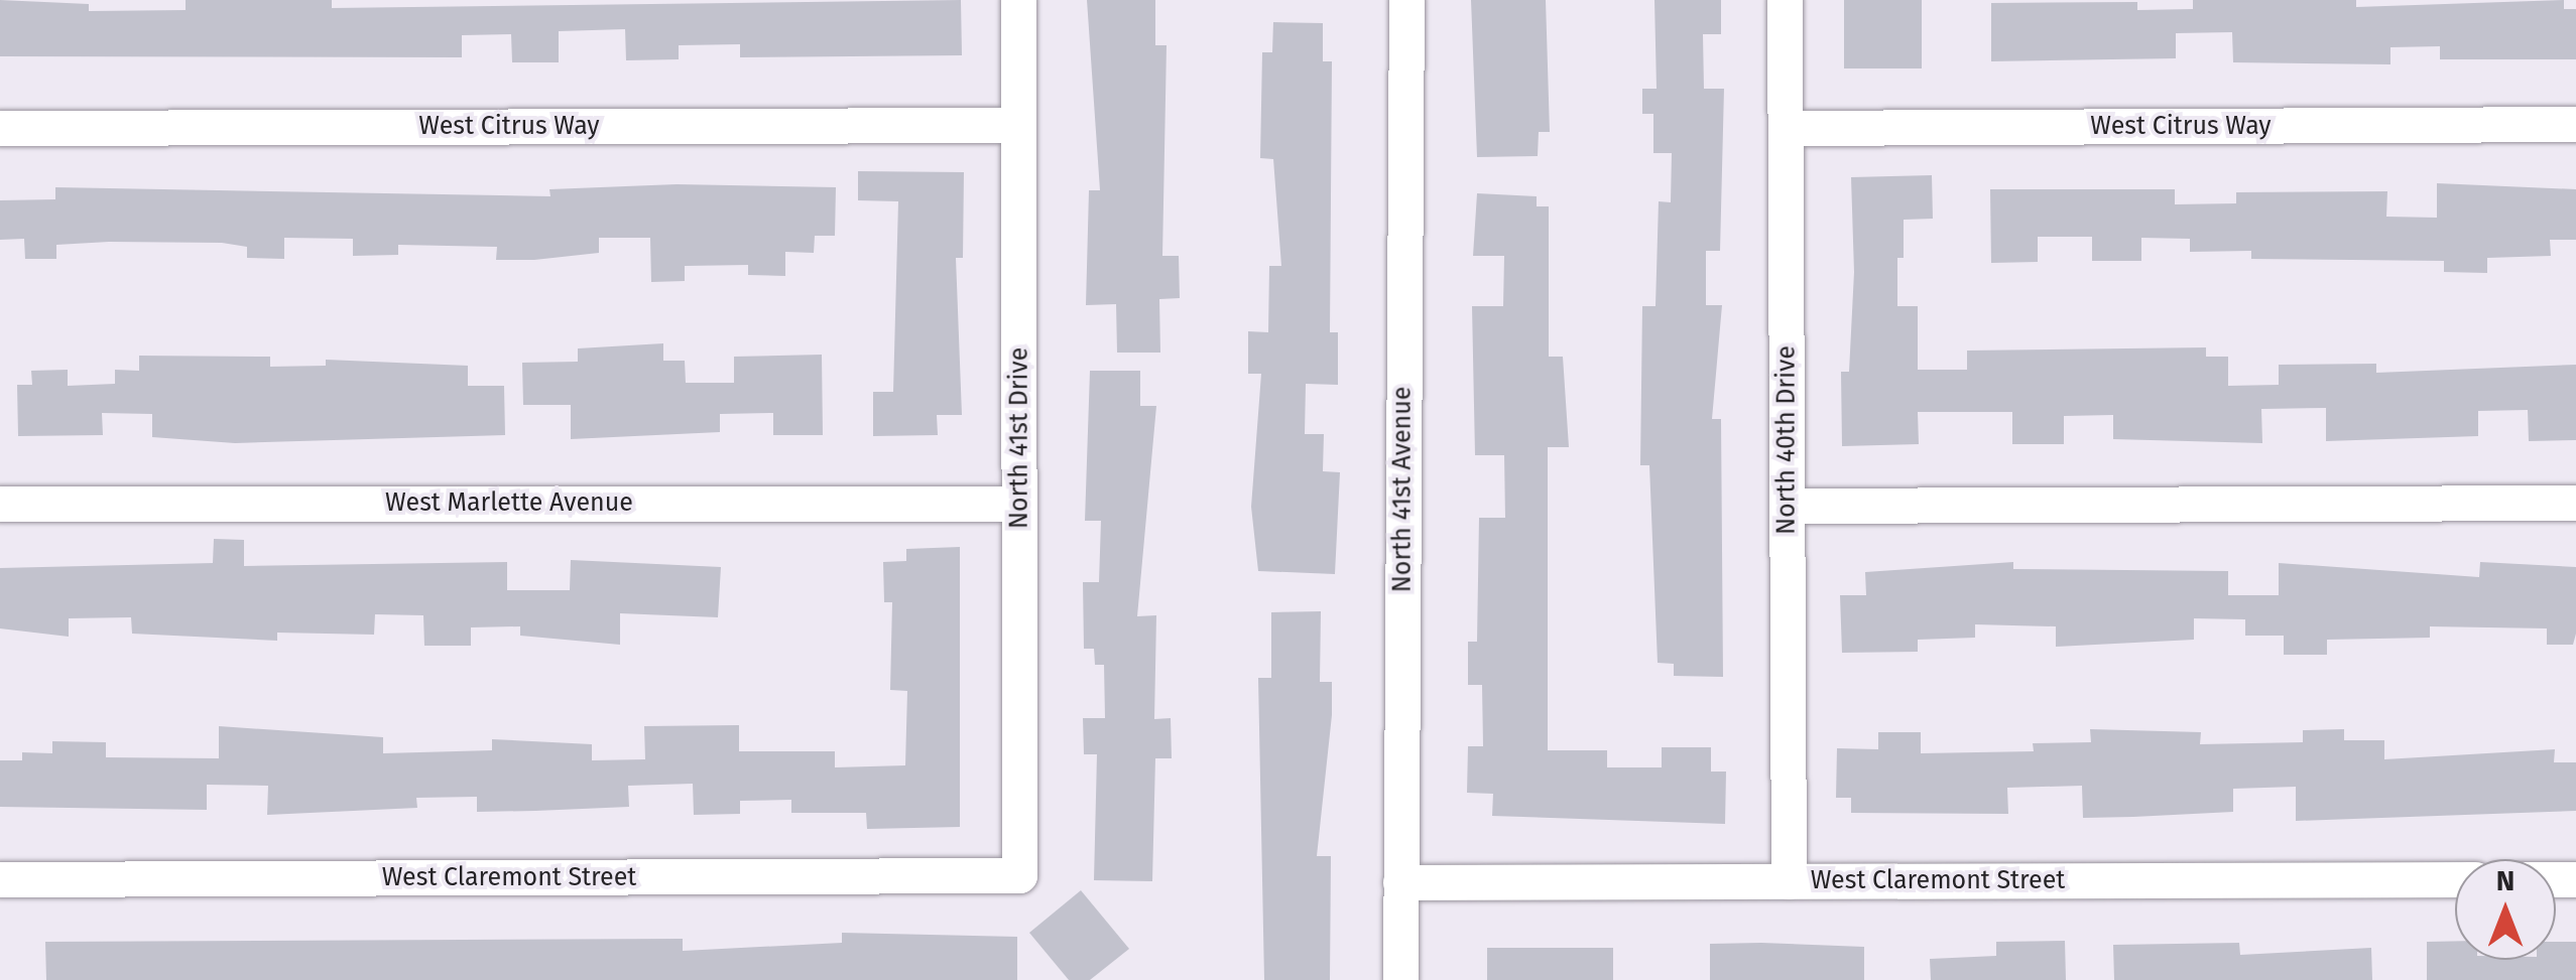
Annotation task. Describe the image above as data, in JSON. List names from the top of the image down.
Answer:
{
  "streets": {
    "street": [
      "West Citrus Way",
      "North 41st Drive",
      "North 40th Drive",
      "North 41st Avenue",
      "West Marlette Avenue",
      "West Claremont Street"
    ]
  },
  "crossings": [
    ["West Citrus Way", "North 41st Drive"],
    ["West Citrus Way", "North 40th Drive"],
    ["North 41st Drive", "West Marlette Avenue"],
    ["North 41st Drive", "West Claremont Street"],
    ["North 40th Drive", "West Claremont Street"],
    ["North 41st Avenue", "West Claremont Street"]
  ],
  "north": "top"
}
